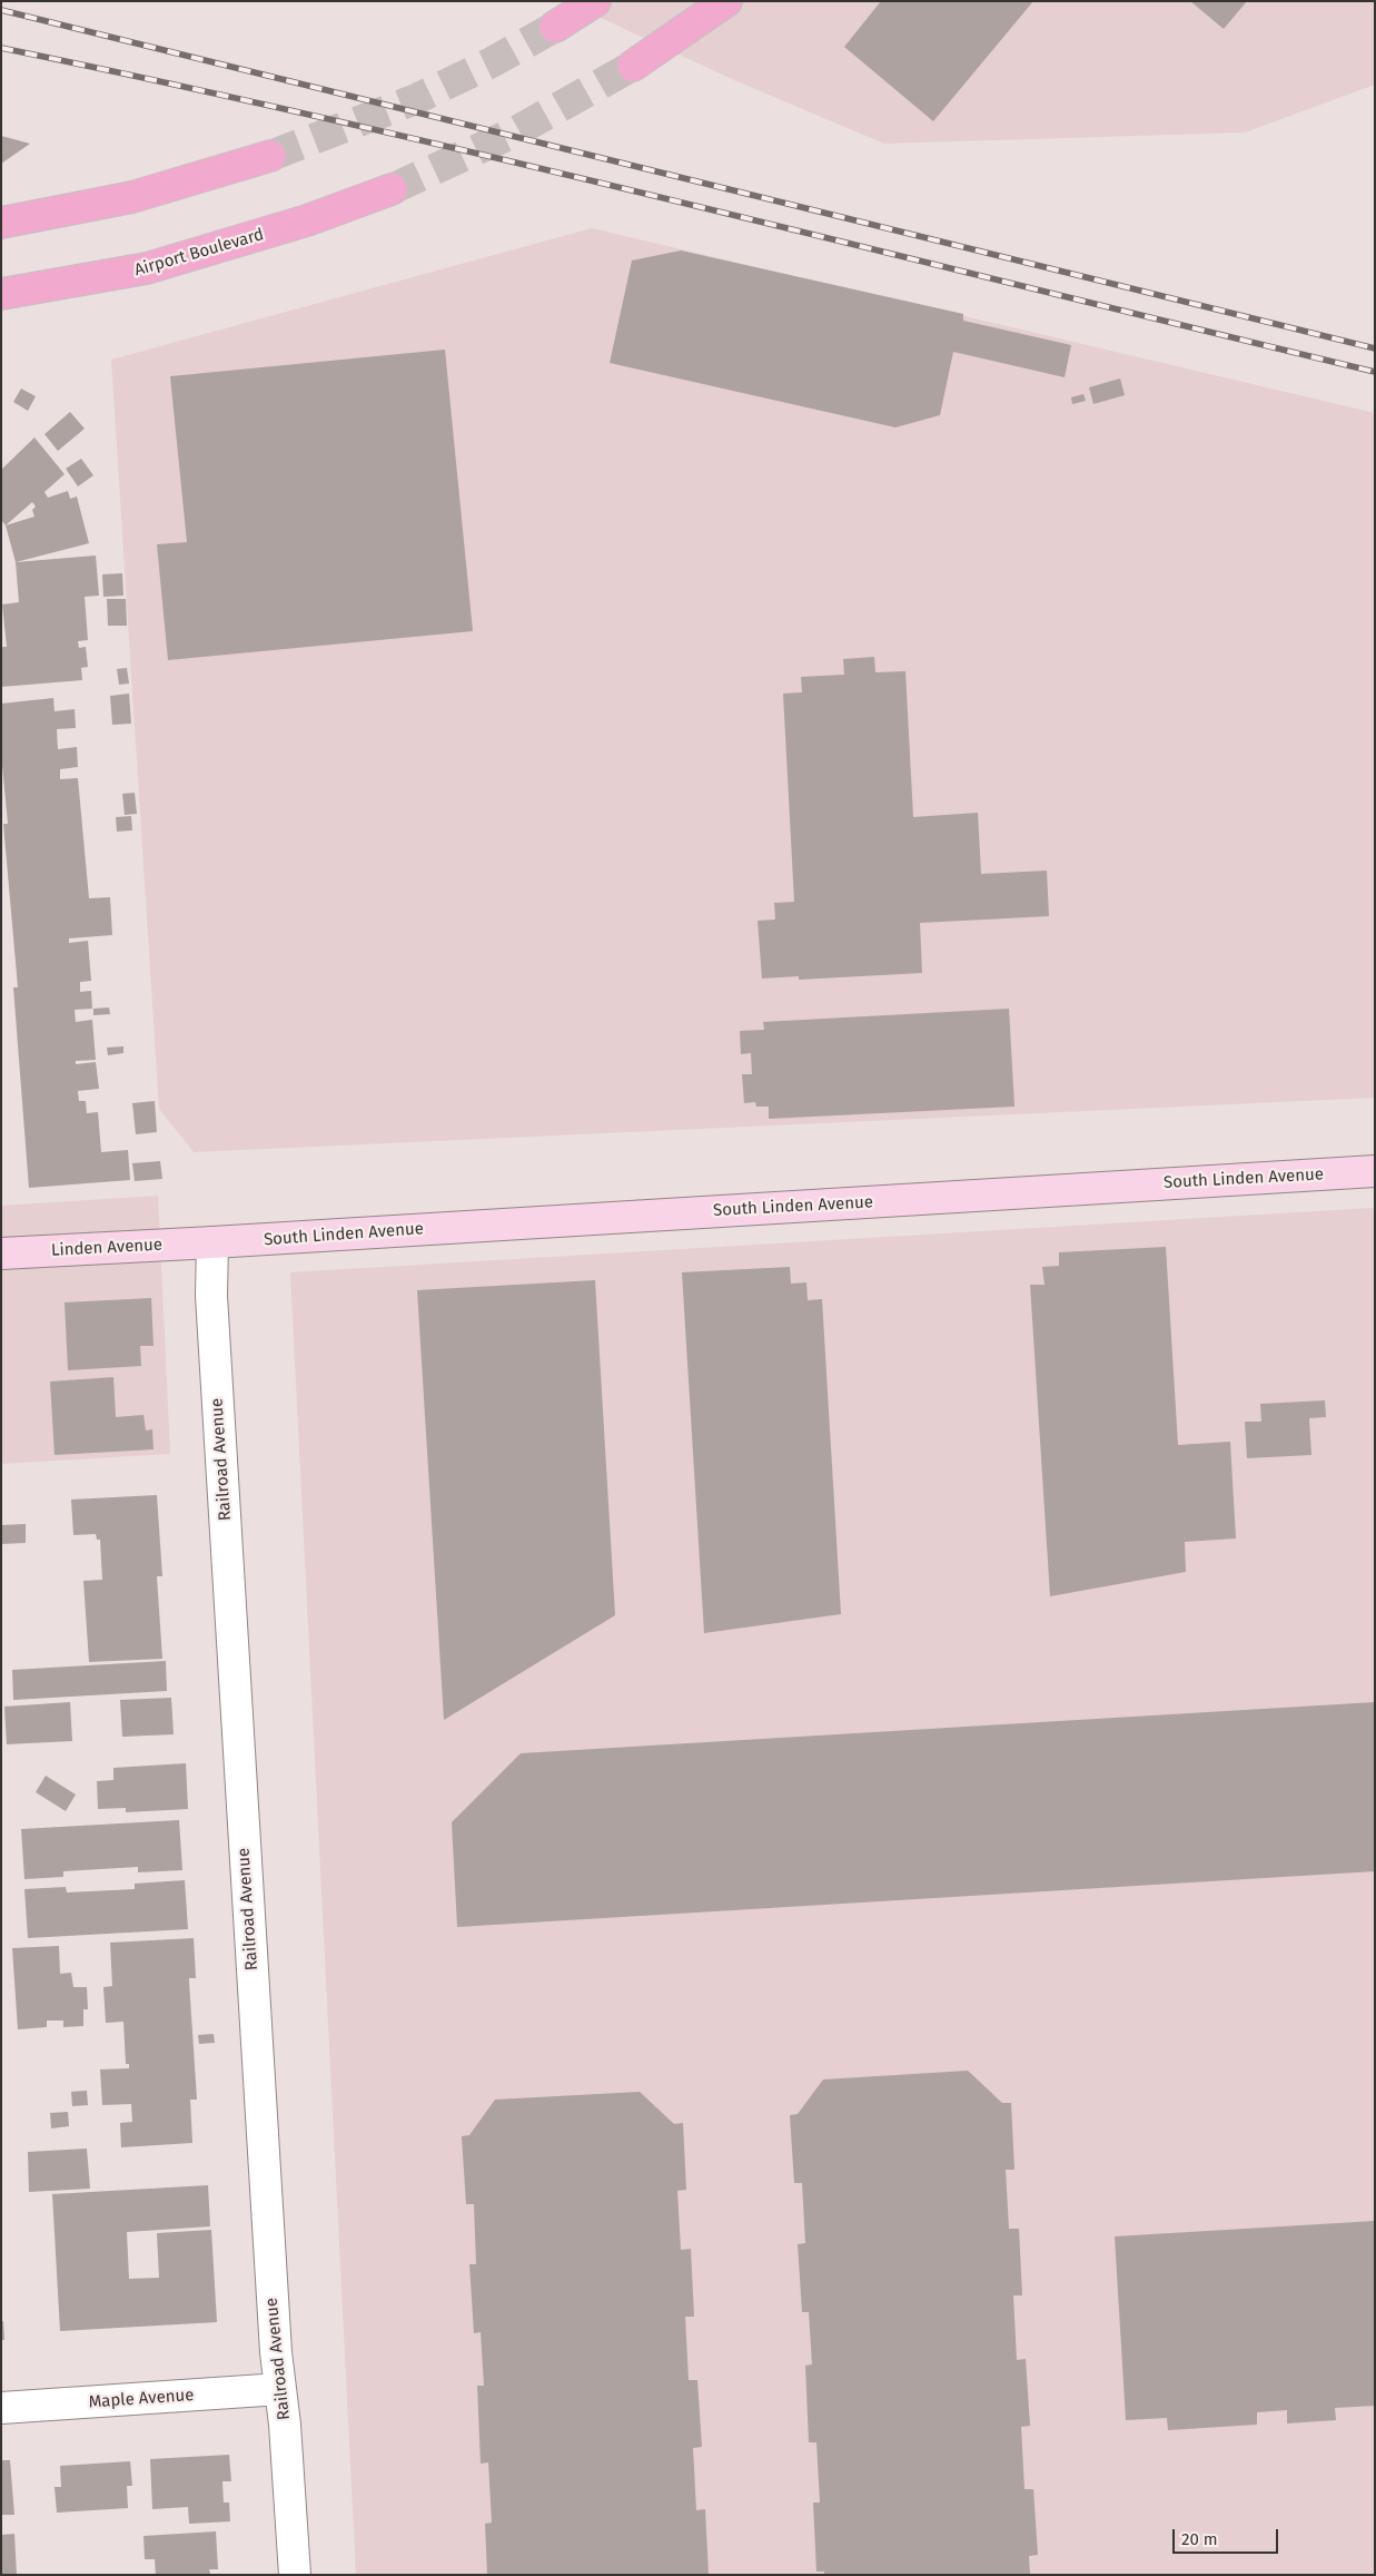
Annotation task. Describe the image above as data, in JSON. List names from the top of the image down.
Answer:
{
  "streets": {
    "main road": ["Airport Boulevard"],
    "street": [
      "South Linden Avenue",
      "Linden Avenue",
      "Railroad Avenue",
      "Maple Avenue"
    ]
  },
  "crossings": [
    ["South Linden Avenue", "Linden Avenue"],
    ["South Linden Avenue", "Railroad Avenue"],
    ["Linden Avenue", "Railroad Avenue"],
    ["Railroad Avenue", "Maple Avenue"]
  ],
  "scale_bar": "20 m"
}
